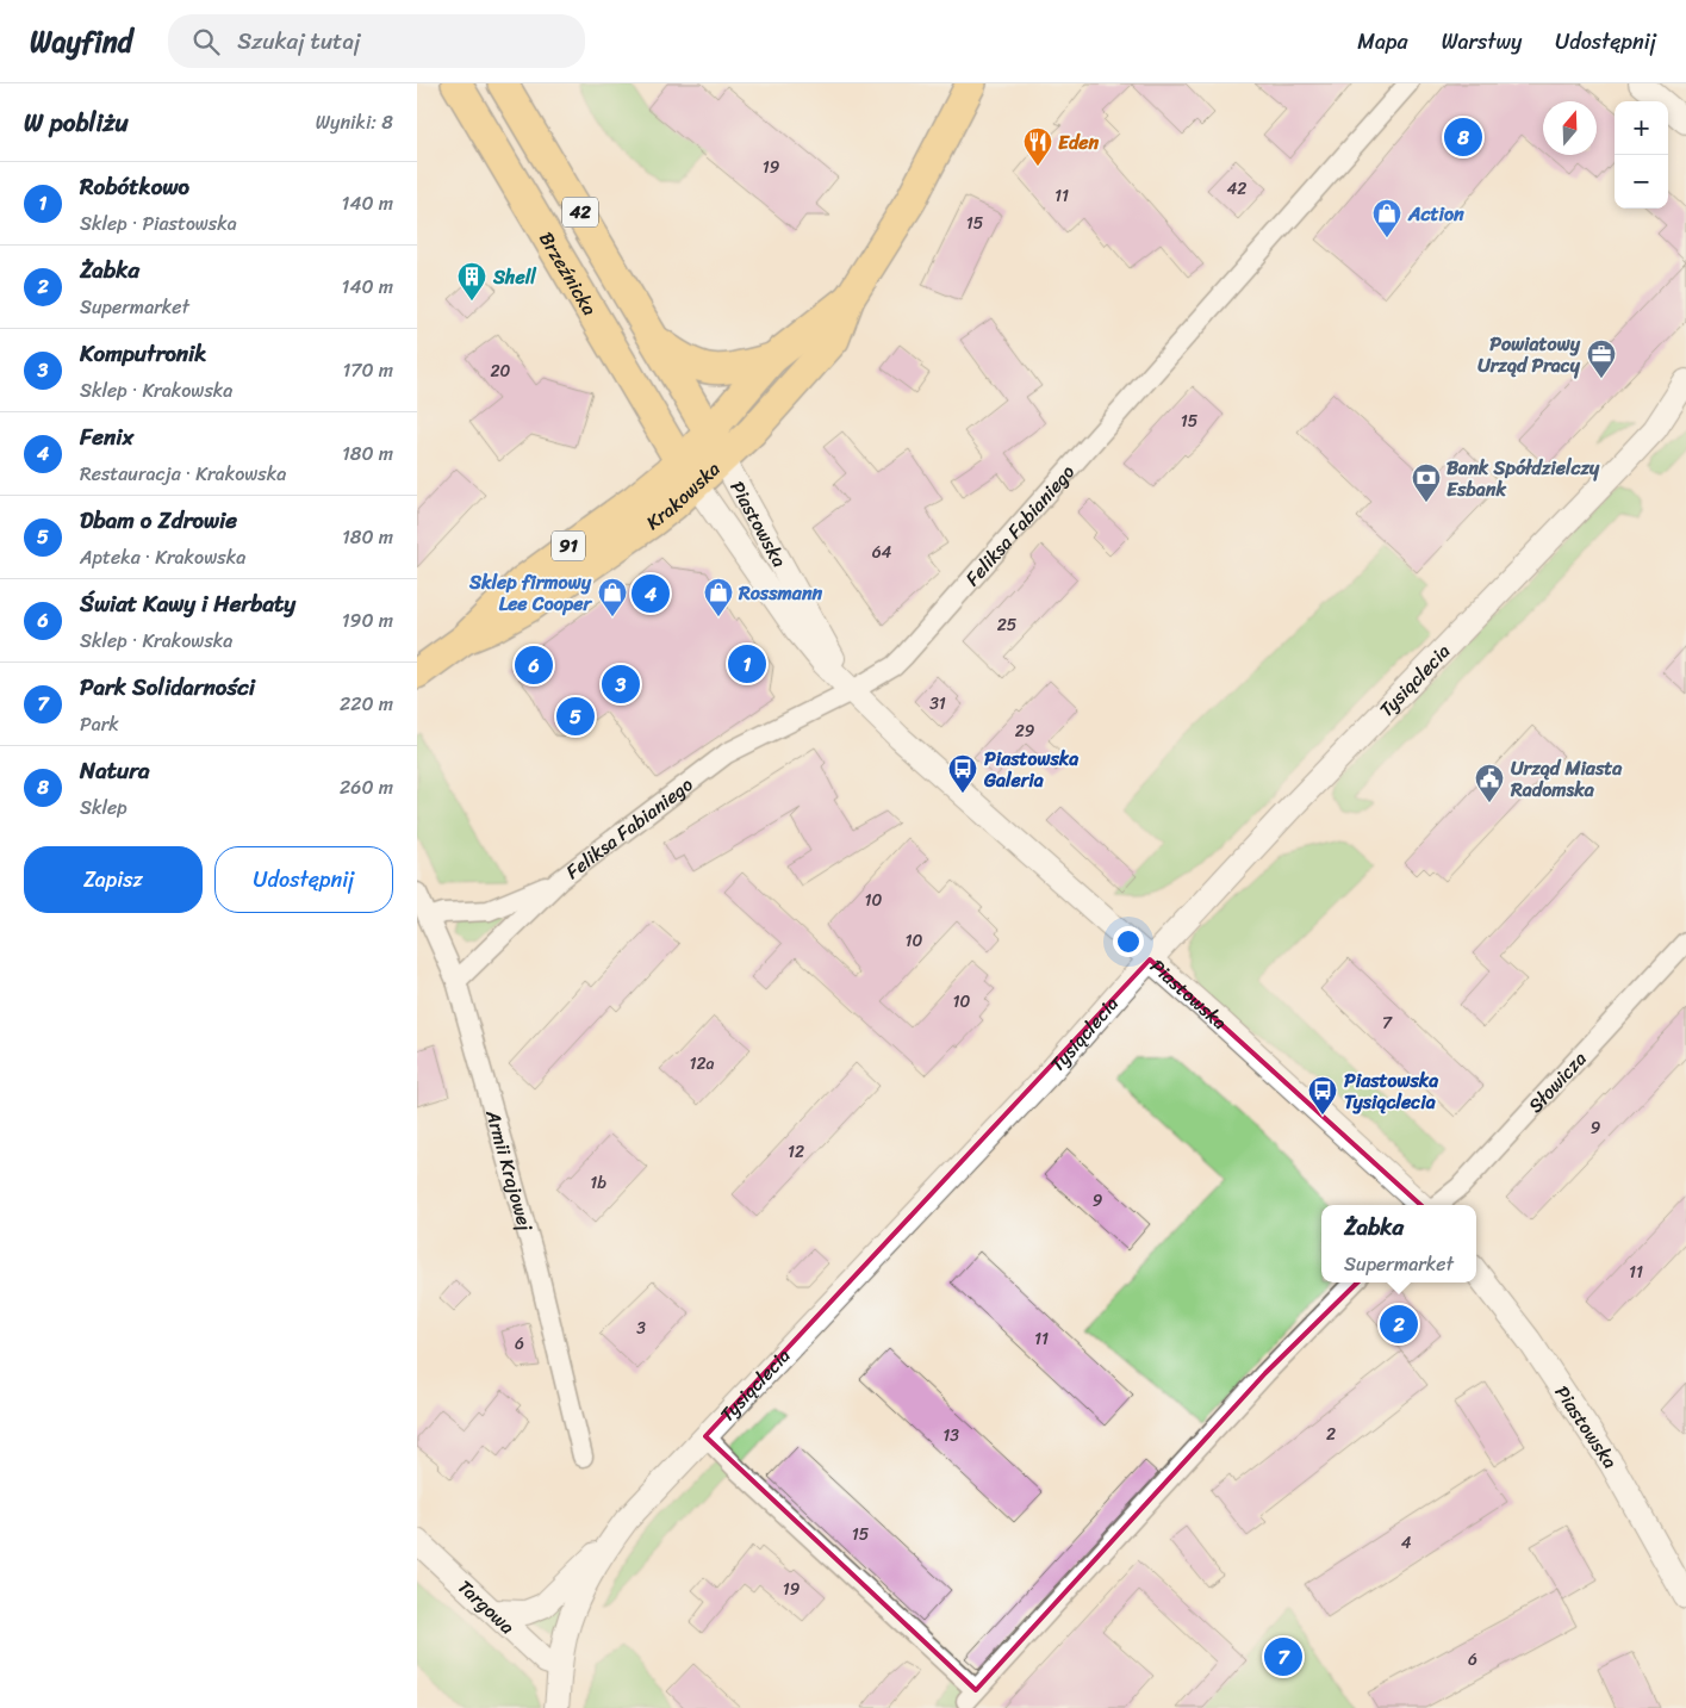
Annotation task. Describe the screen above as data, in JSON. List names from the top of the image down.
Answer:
{
  "streets": {
    "main road": [
      "42",
      "Brzeźnicka",
      "Krakowska",
      "91"
    ],
    "street": [
      "Piastowska",
      "Feliksa Fabianiego",
      "Tysiąclecia",
      "Słowicza",
      "Armii Krajowej",
      "Targowa"
    ]
  },
  "crossings": [
    ["42", "Krakowska"],
    ["Brzeźnicka", "Krakowska"],
    ["Brzeźnicka", "Piastowska"],
    ["Krakowska", "Piastowska"],
    ["Piastowska", "Feliksa Fabianiego"],
    ["Piastowska", "Tysiąclecia"],
    ["Feliksa Fabianiego", "Armii Krajowej"],
    ["Tysiąclecia", "Targowa"]
  ],
  "places": {
    "restaurant": ["Eden"],
    "shop": ["Action", "Sklep firmowy Lee Cooper", "Rossmann"],
    "building": ["Shell"],
    "office": ["Powiatowy Urząd Pracy"],
    "bank": ["Bank Spółdzielczy Esbank"],
    "bus stop": ["Piastowska Galeria", "Piastowska Tysiąclecia"],
    "public building": ["Urząd Miasta Radomska"]
  },
  "house_numbers": [
    "19",
    "42",
    "11",
    "15",
    "20",
    "15",
    "64",
    "25",
    "31",
    "29",
    "10",
    "10",
    "10",
    "7",
    "12a",
    "9",
    "12",
    "1b",
    "9",
    "11",
    "3",
    "11",
    "6",
    "2",
    "13",
    "15",
    "4",
    "19",
    "6"
  ],
  "north": "top",
  "page": {
    "header": "Wayfind",
    "search": "Szukaj tutaj",
    "nav": ["Mapa", "Warstwy", "Udostępnij"],
    "heading": ["W pobliżu", "Wyniki: 8"],
    "map_buttons": ["+", "−"],
    "pins": [
      "8",
      "4",
      "1",
      "6",
      "3",
      "5",
      "2",
      "7"
    ],
    "list": [
      {
        "mark": "1",
        "name": "Robótkowo",
        "note": "Sklep · Piastowska",
        "value": "140 m"
      },
      {
        "mark": "2",
        "name": "Żabka",
        "note": "Supermarket",
        "value": "140 m"
      },
      {
        "mark": "3",
        "name": "Komputronik",
        "note": "Sklep · Krakowska",
        "value": "170 m"
      },
      {
        "mark": "4",
        "name": "Fenix",
        "note": "Restauracja · Krakowska",
        "value": "180 m"
      },
      {
        "mark": "5",
        "name": "Dbam o Zdrowie",
        "note": "Apteka · Krakowska",
        "value": "180 m"
      },
      {
        "mark": "6",
        "name": "Świat Kawy i Herbaty",
        "note": "Sklep · Krakowska",
        "value": "190 m"
      },
      {
        "mark": "7",
        "name": "Park Solidarności",
        "note": "Park",
        "value": "220 m"
      },
      {
        "mark": "8",
        "name": "Natura",
        "note": "Sklep",
        "value": "260 m"
      }
    ],
    "buttons": ["Zapisz", "Udostępnij"],
    "popup": ["Żabka", "Supermarket"]
  }
}
